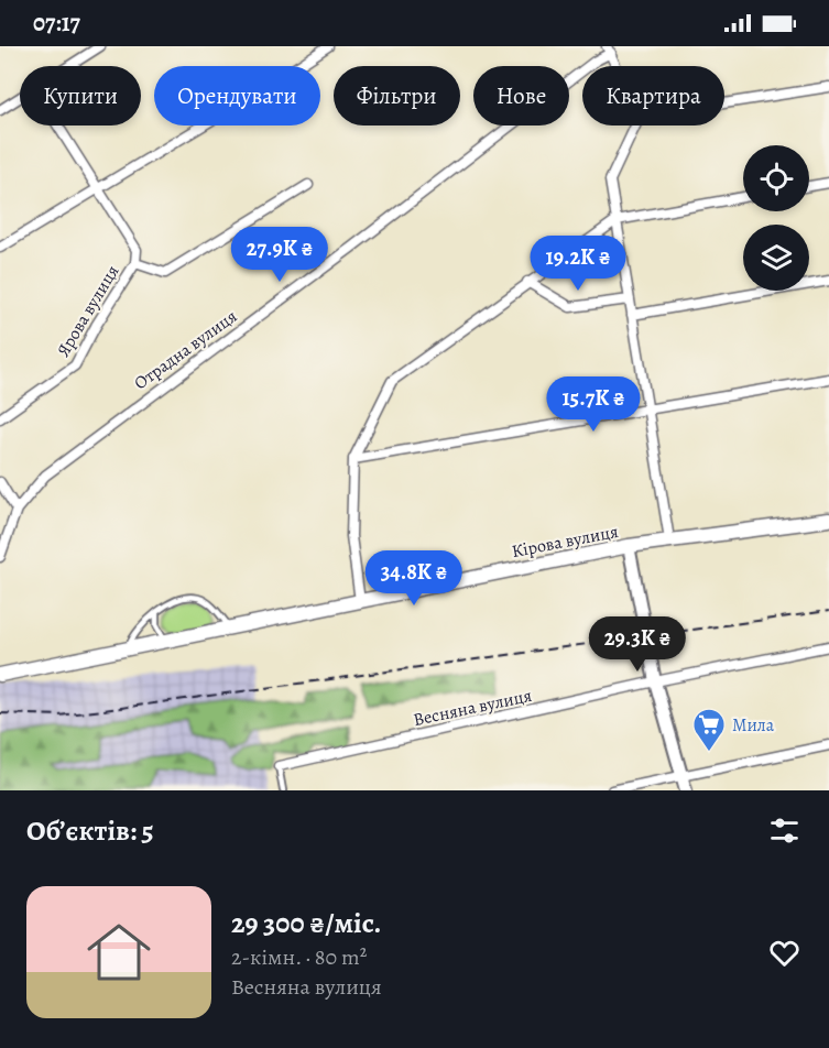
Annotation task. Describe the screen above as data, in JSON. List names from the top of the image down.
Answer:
{
  "streets": {
    "main road": ["Кірова вулиця"],
    "street": ["Ярова вулиця", "Отрадна вулиця", "Весняна вулиця"]
  },
  "places": {
    "supermarket": ["Мила"]
  },
  "page": {
    "status": "07:17",
    "chip": [
      "Купити",
      "Орендувати",
      "Фільтри",
      "Нове",
      "Квартира"
    ],
    "price": [
      "27.9K ₴",
      "19.2K ₴",
      "15.7K ₴",
      "34.8K ₴",
      "29.3K ₴"
    ],
    "heading": "Об’єктів: 5",
    "list": [
      {
        "name": "29 300 ₴/міс.",
        "note": "2-кімн. · 80 m² · Весняна вулиця"
      }
    ]
  }
}
